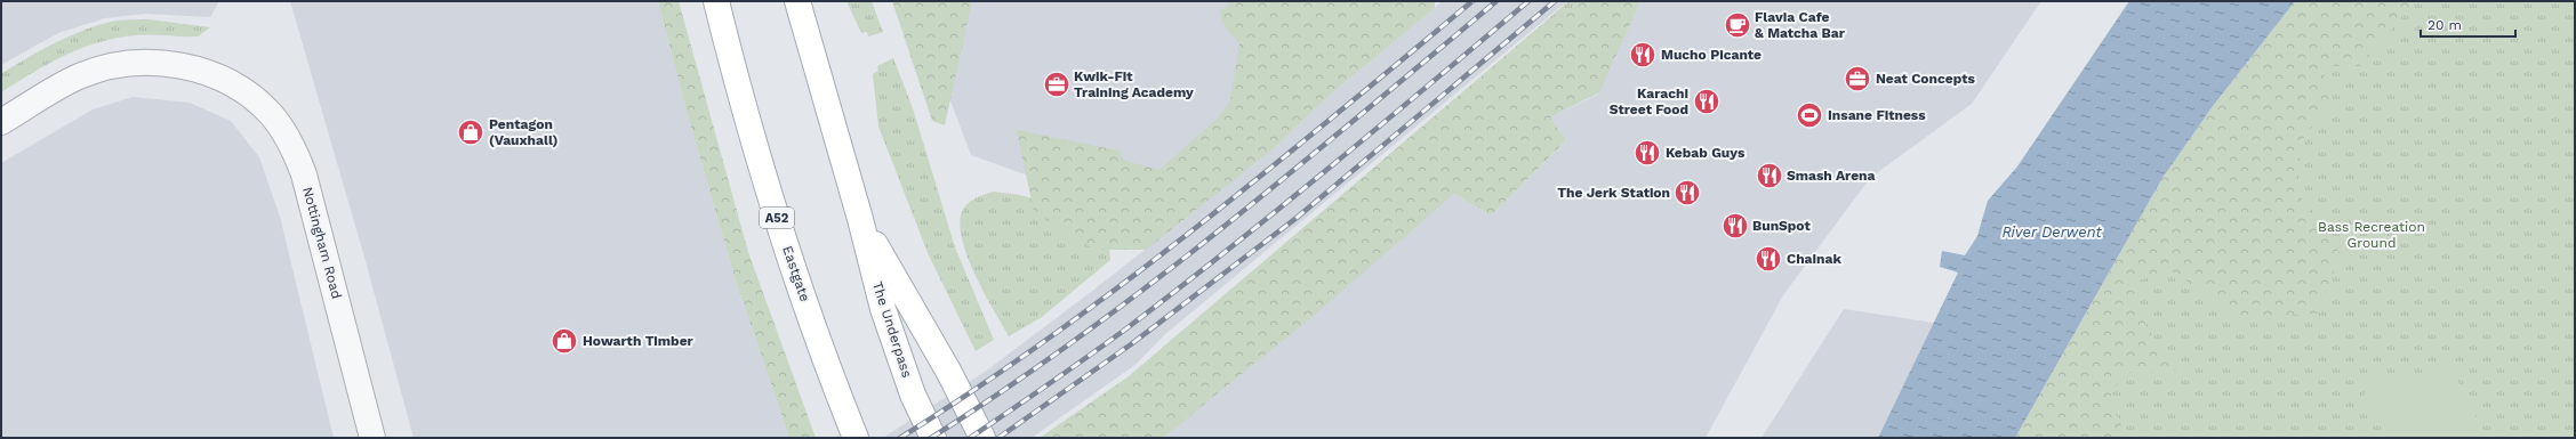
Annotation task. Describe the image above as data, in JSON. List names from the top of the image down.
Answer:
{
  "streets": {
    "main road": ["A52", "Eastgate", "The Underpass"],
    "street": ["Nottingham Road"]
  },
  "water": ["River Derwent"],
  "parks": ["Bass Recreation Ground"],
  "places": {
    "cafe": ["Flavia Cafe & Matcha Bar"],
    "restaurant": [
      "Mucho Picante",
      "Karachi Street Food",
      "Kebab Guys",
      "Smash Arena",
      "The Jerk Station",
      "BunSpot",
      "Chainak"
    ],
    "office": ["Neat Concepts", "Kwik-Fit Training Academy"],
    "sports": ["Insane Fitness"],
    "shop": ["Pentagon (Vauxhall)", "Howarth Timber"]
  },
  "scale_bar": "20 m"
}
